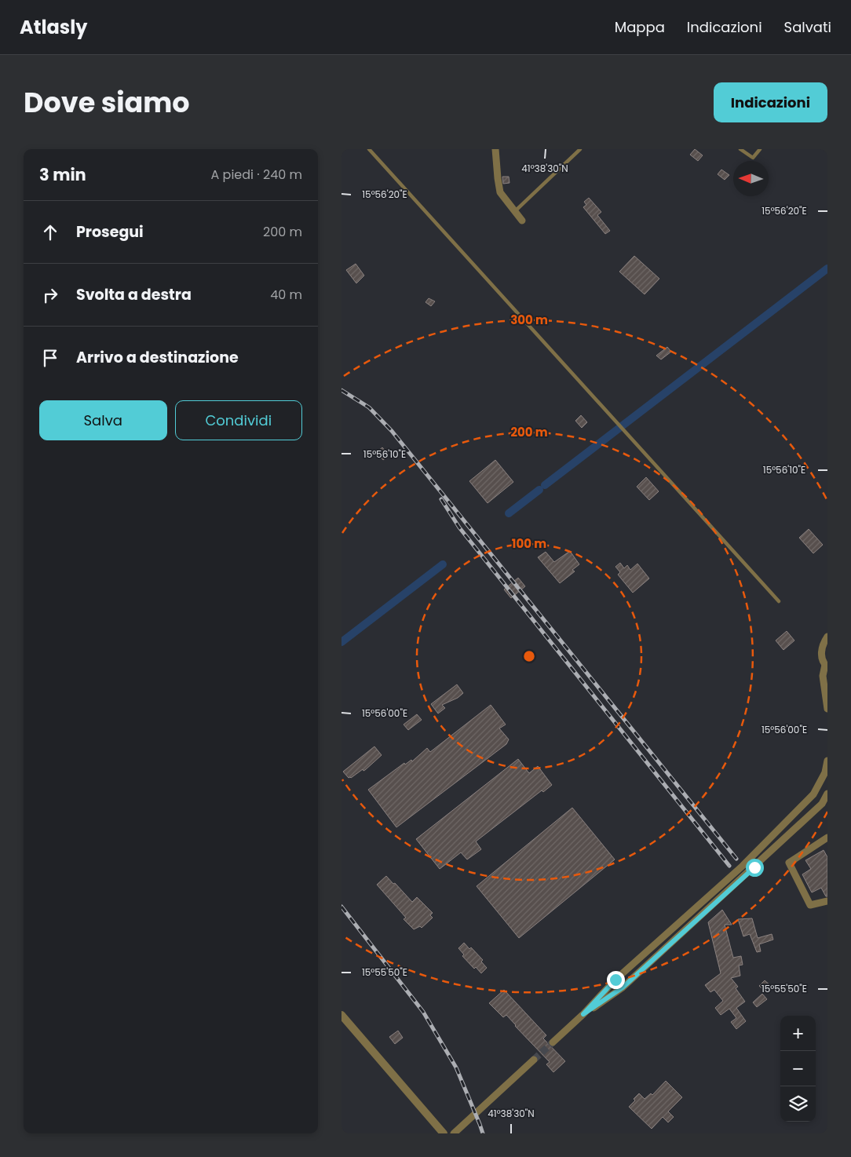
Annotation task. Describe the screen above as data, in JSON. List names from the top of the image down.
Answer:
{
  "north": "left",
  "page": {
    "header": "Atlasly",
    "nav": ["Mappa", "Indicazioni", "Salvati"],
    "title": "Dove siamo",
    "buttons": [
      "Indicazioni",
      ["Salva", "Condividi"]
    ],
    "heading": ["3 min", "A piedi · 240 m"],
    "list": [
      ["Prosegui", "200 m"],
      ["Svolta a destra", "40 m"],
      "Arrivo a destinazione"
    ],
    "map_buttons": ["+", "−"]
  },
  "coordinates": [
    "41°38'30\"N",
    "15°56'20\"E",
    "15°56'10\"E",
    "15°56'00\"E",
    "15°55'50\"E"
  ],
  "rings": ["300 m", "200 m", "100 m"]
}
